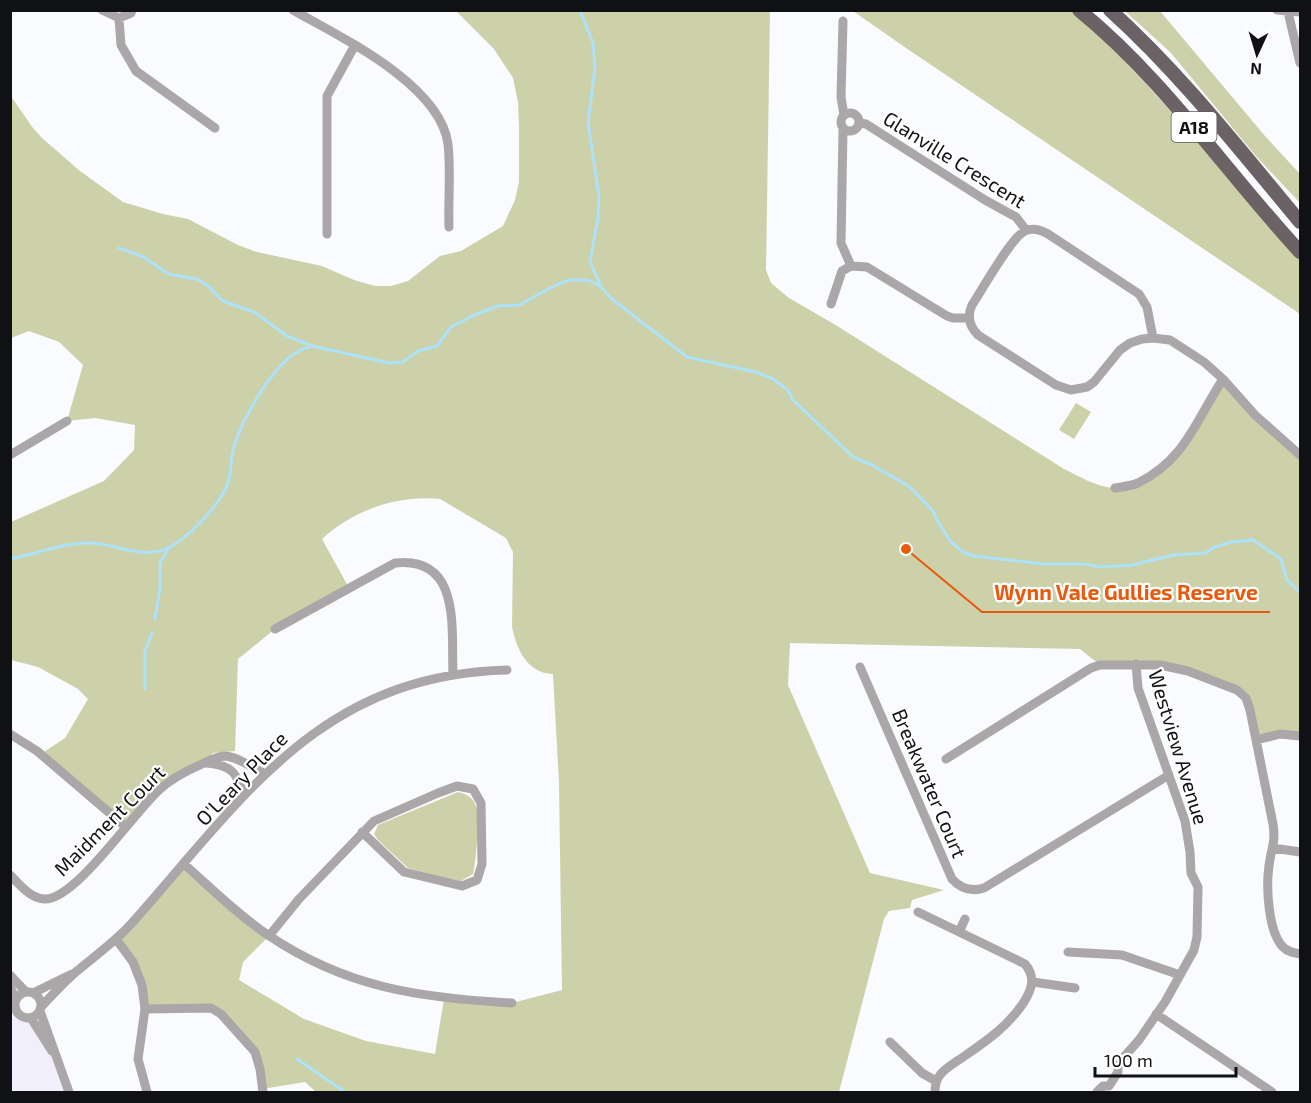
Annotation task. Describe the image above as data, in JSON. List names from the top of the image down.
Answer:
{
  "streets": {
    "main road": ["A18"],
    "street": [
      "Glanville Crescent",
      "Westview Avenue",
      "O'Leary Place",
      "Breakwater Court",
      "Maidment Court"
    ]
  },
  "crossings": [
    ["Westview Avenue", "Breakwater Court"],
    ["O'Leary Place", "Maidment Court"]
  ],
  "places": ["Wynn Vale Gullies Reserve"],
  "scale_bar": "100 m",
  "north": "bottom"
}
